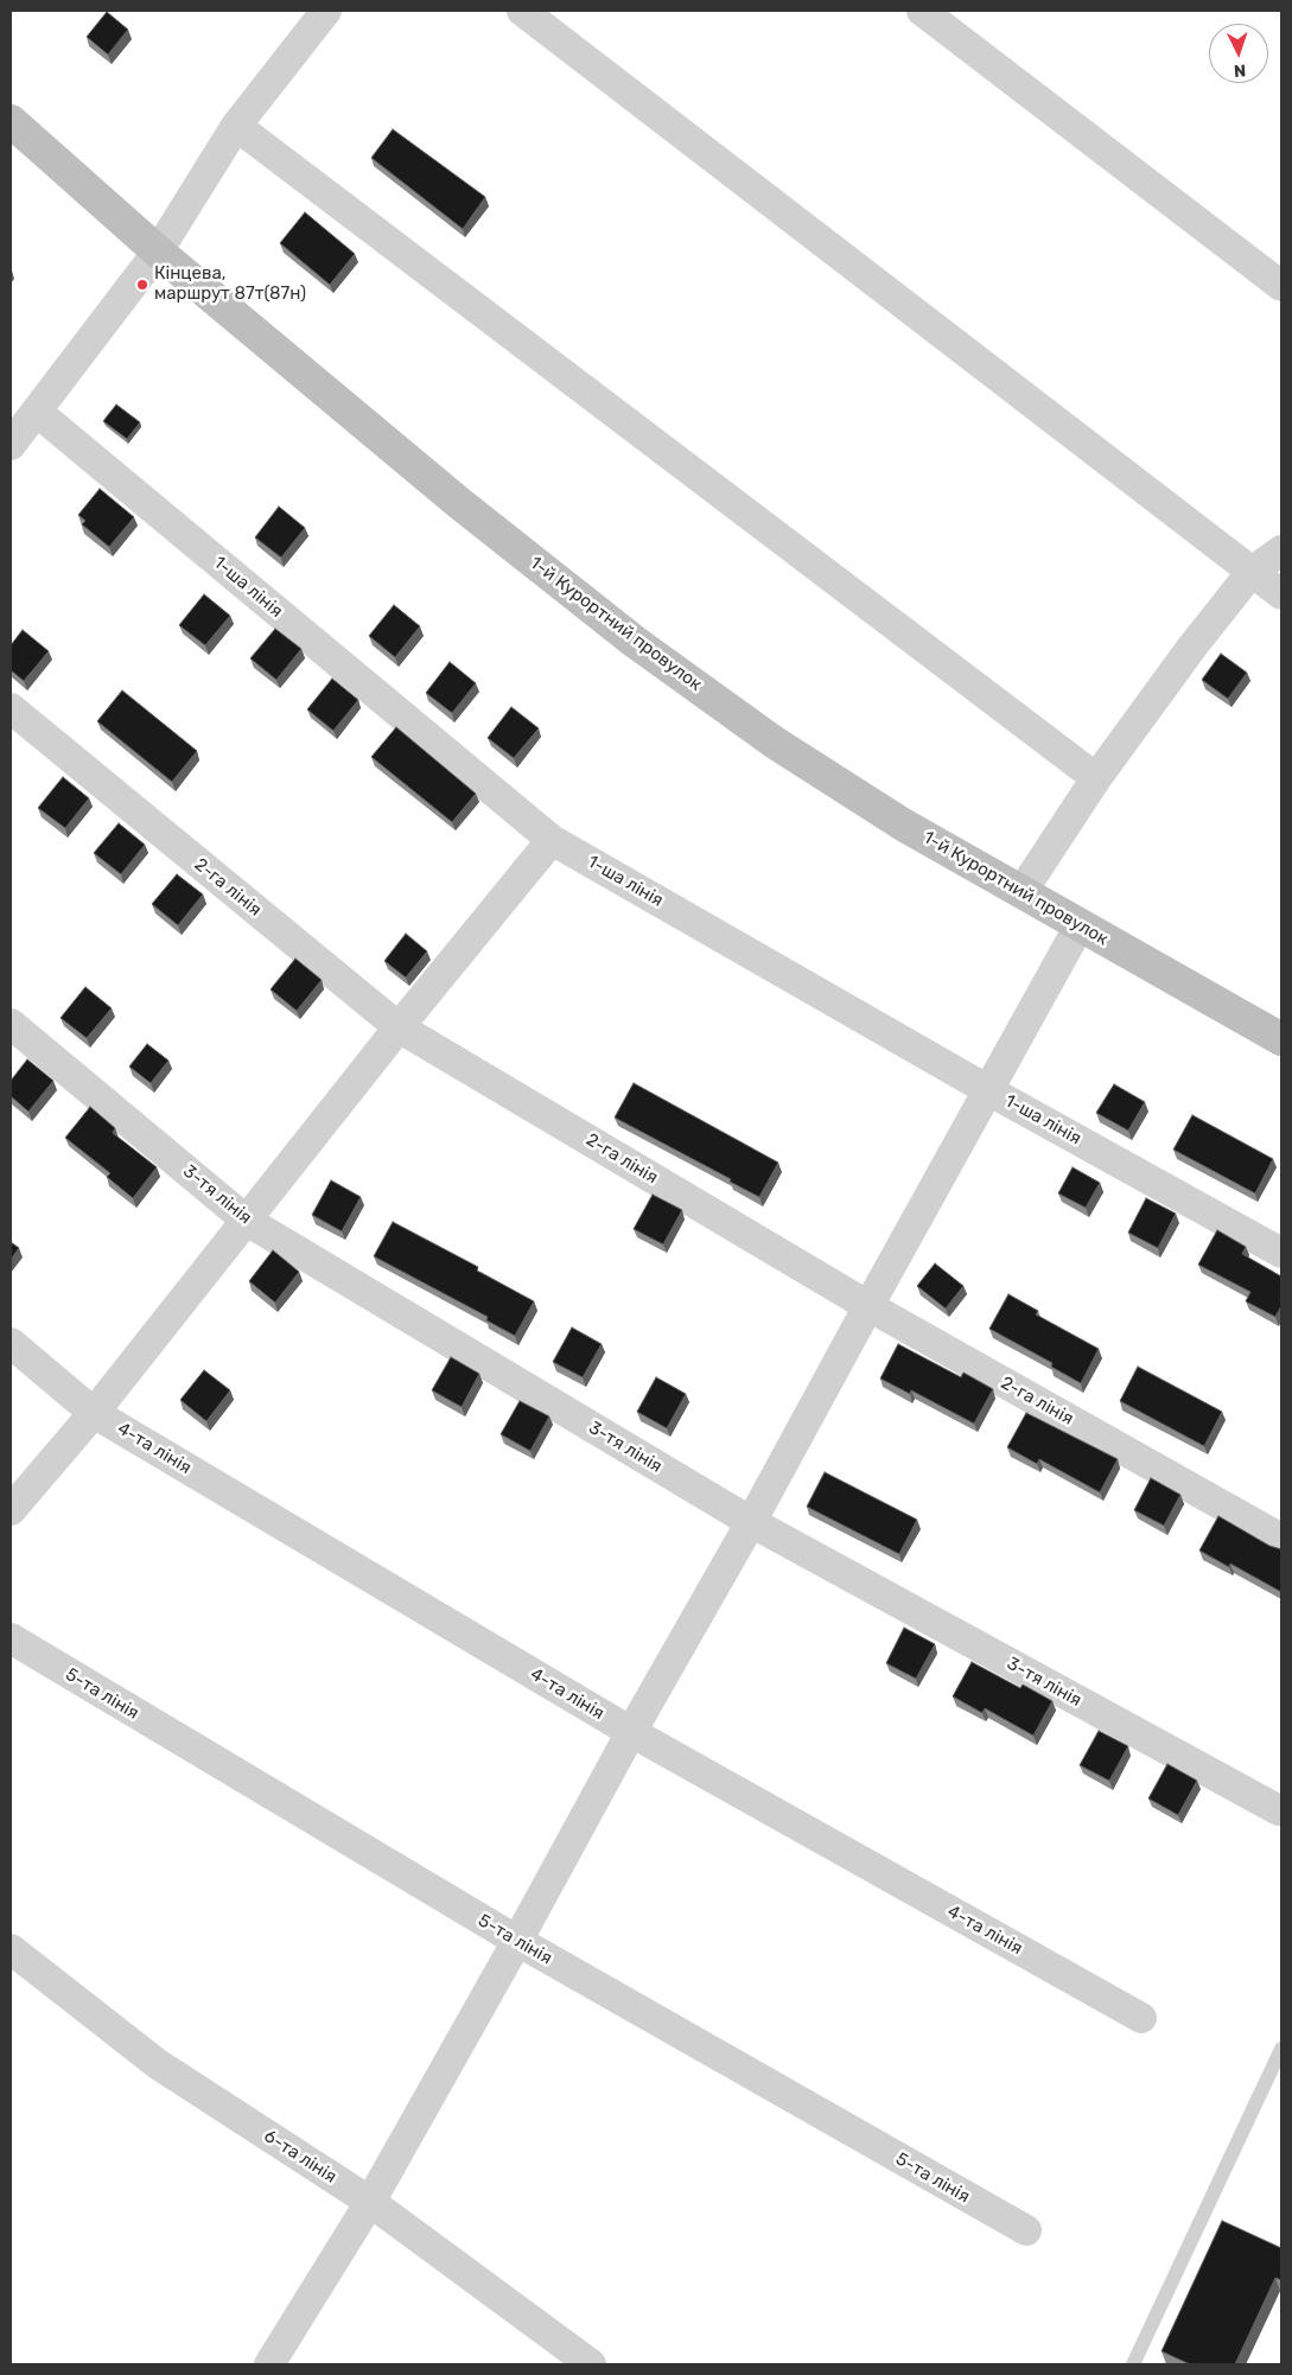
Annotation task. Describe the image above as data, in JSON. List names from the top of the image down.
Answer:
{
  "streets": {
    "street": [
      "1-ша лінія",
      "1-й Курортний провулок",
      "2-га лінія",
      "3-тя лінія",
      "4-та лінія",
      "5-та лінія",
      "6-та лінія"
    ]
  },
  "places": ["Кінцева, маршрут 87т(87н)"],
  "north": "bottom"
}
